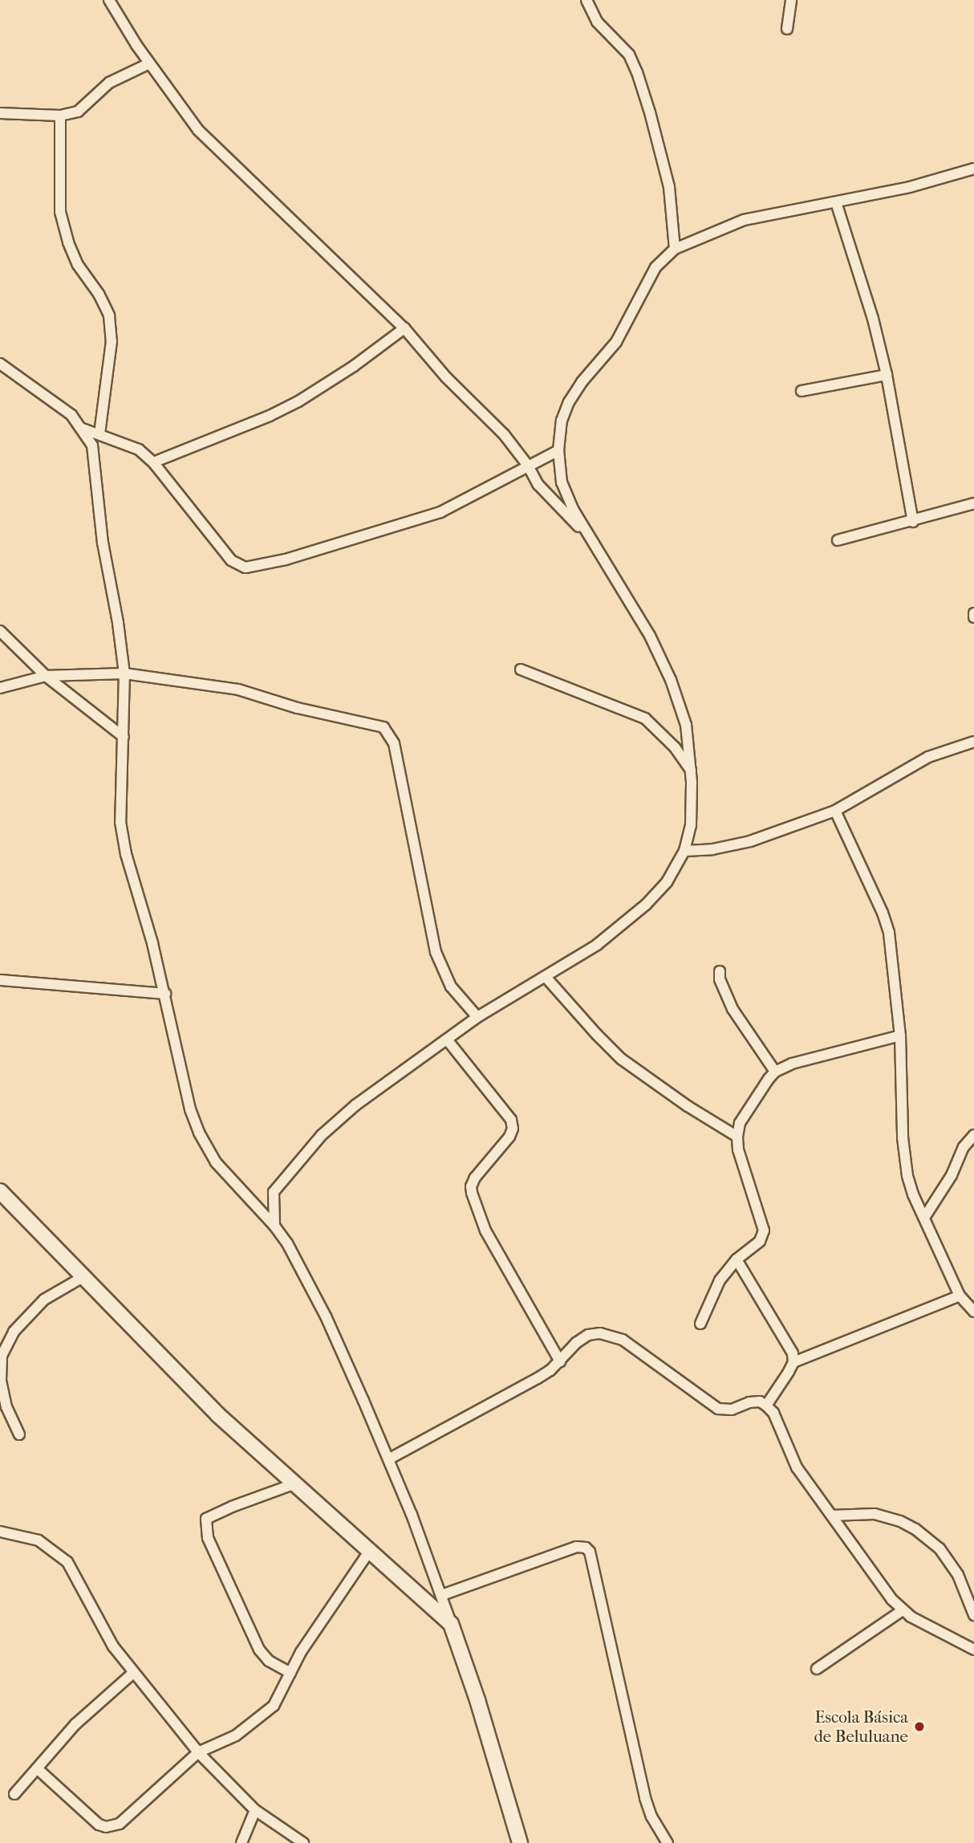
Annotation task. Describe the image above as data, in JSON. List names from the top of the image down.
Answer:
{
  "places": ["Escola Básica de Beluluane"]
}
